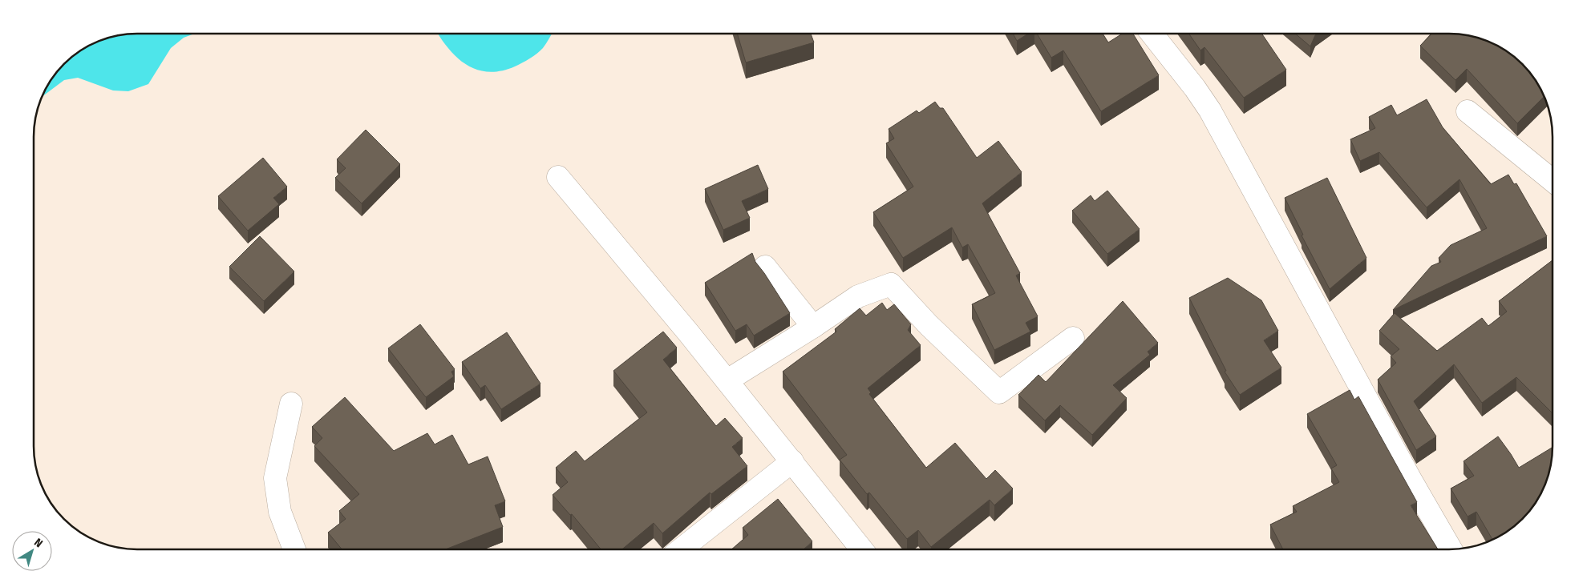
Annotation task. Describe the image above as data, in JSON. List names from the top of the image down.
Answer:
{
  "north": "top right"
}
